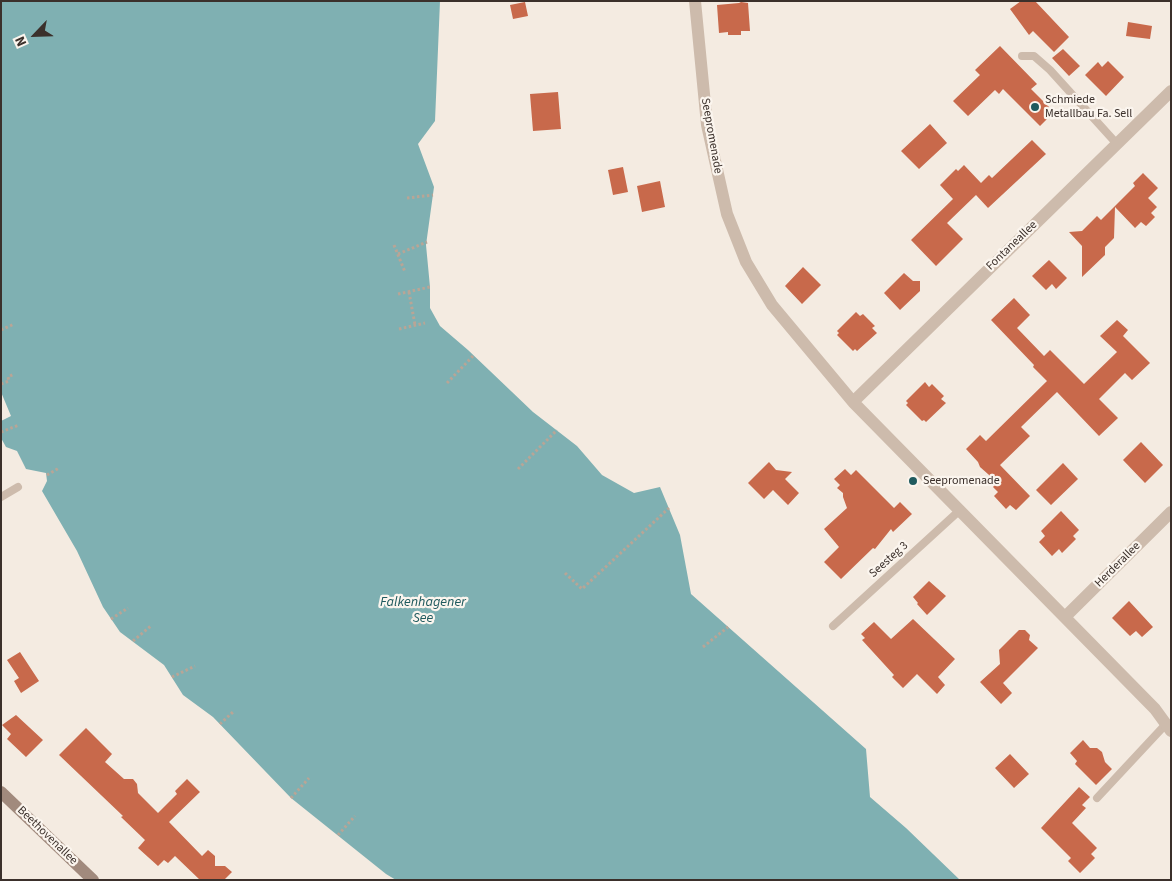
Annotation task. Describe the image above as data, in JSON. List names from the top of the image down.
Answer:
{
  "streets": {
    "street": [
      "Seepromenade",
      "Fontaneallee",
      "Herderallee",
      "Beethovenallee"
    ],
    "lane": ["Seesteg 3"]
  },
  "crossings": [
    ["Seepromenade", "Fontaneallee"],
    ["Seepromenade", "Seesteg 3"],
    ["Seepromenade", "Herderallee"]
  ],
  "water": ["Falkenhagener See"],
  "places": ["Schmiede Metallbau Fa. Sell", "Seepromenade"],
  "north": "bottom left"
}
